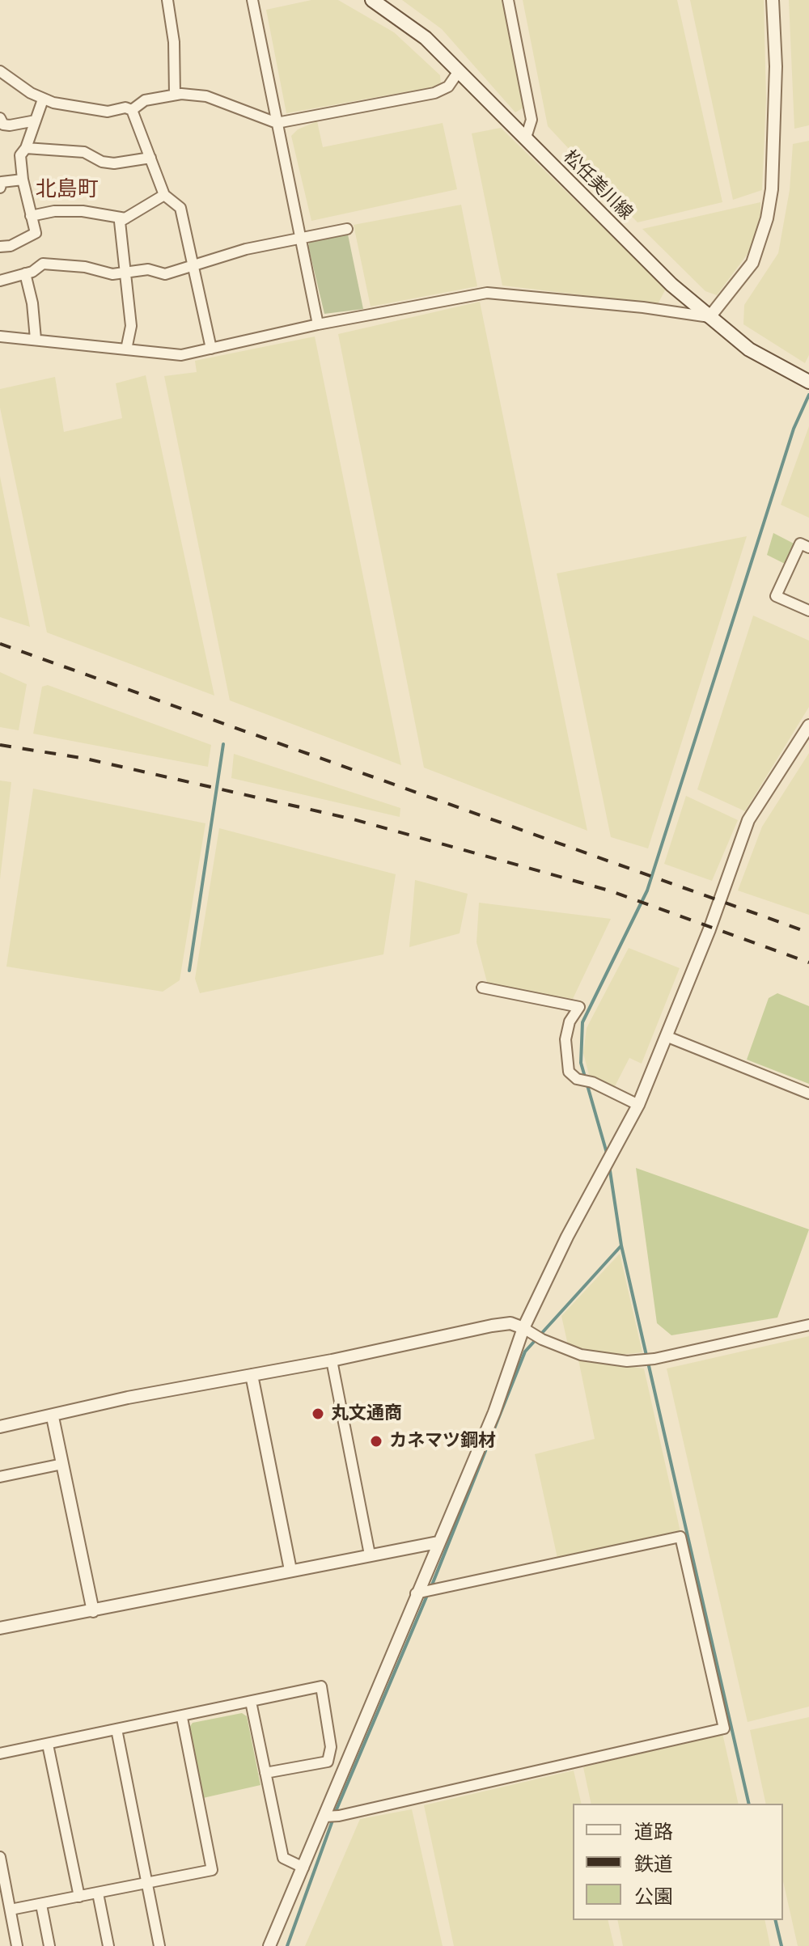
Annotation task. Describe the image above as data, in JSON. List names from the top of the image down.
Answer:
{
  "streets": {
    "main road": ["松任美川線"]
  },
  "districts": ["北島町"],
  "places": ["丸文通商", "カネマツ鋼材"],
  "legend": ["道路", "鉄道", "公園"]
}
